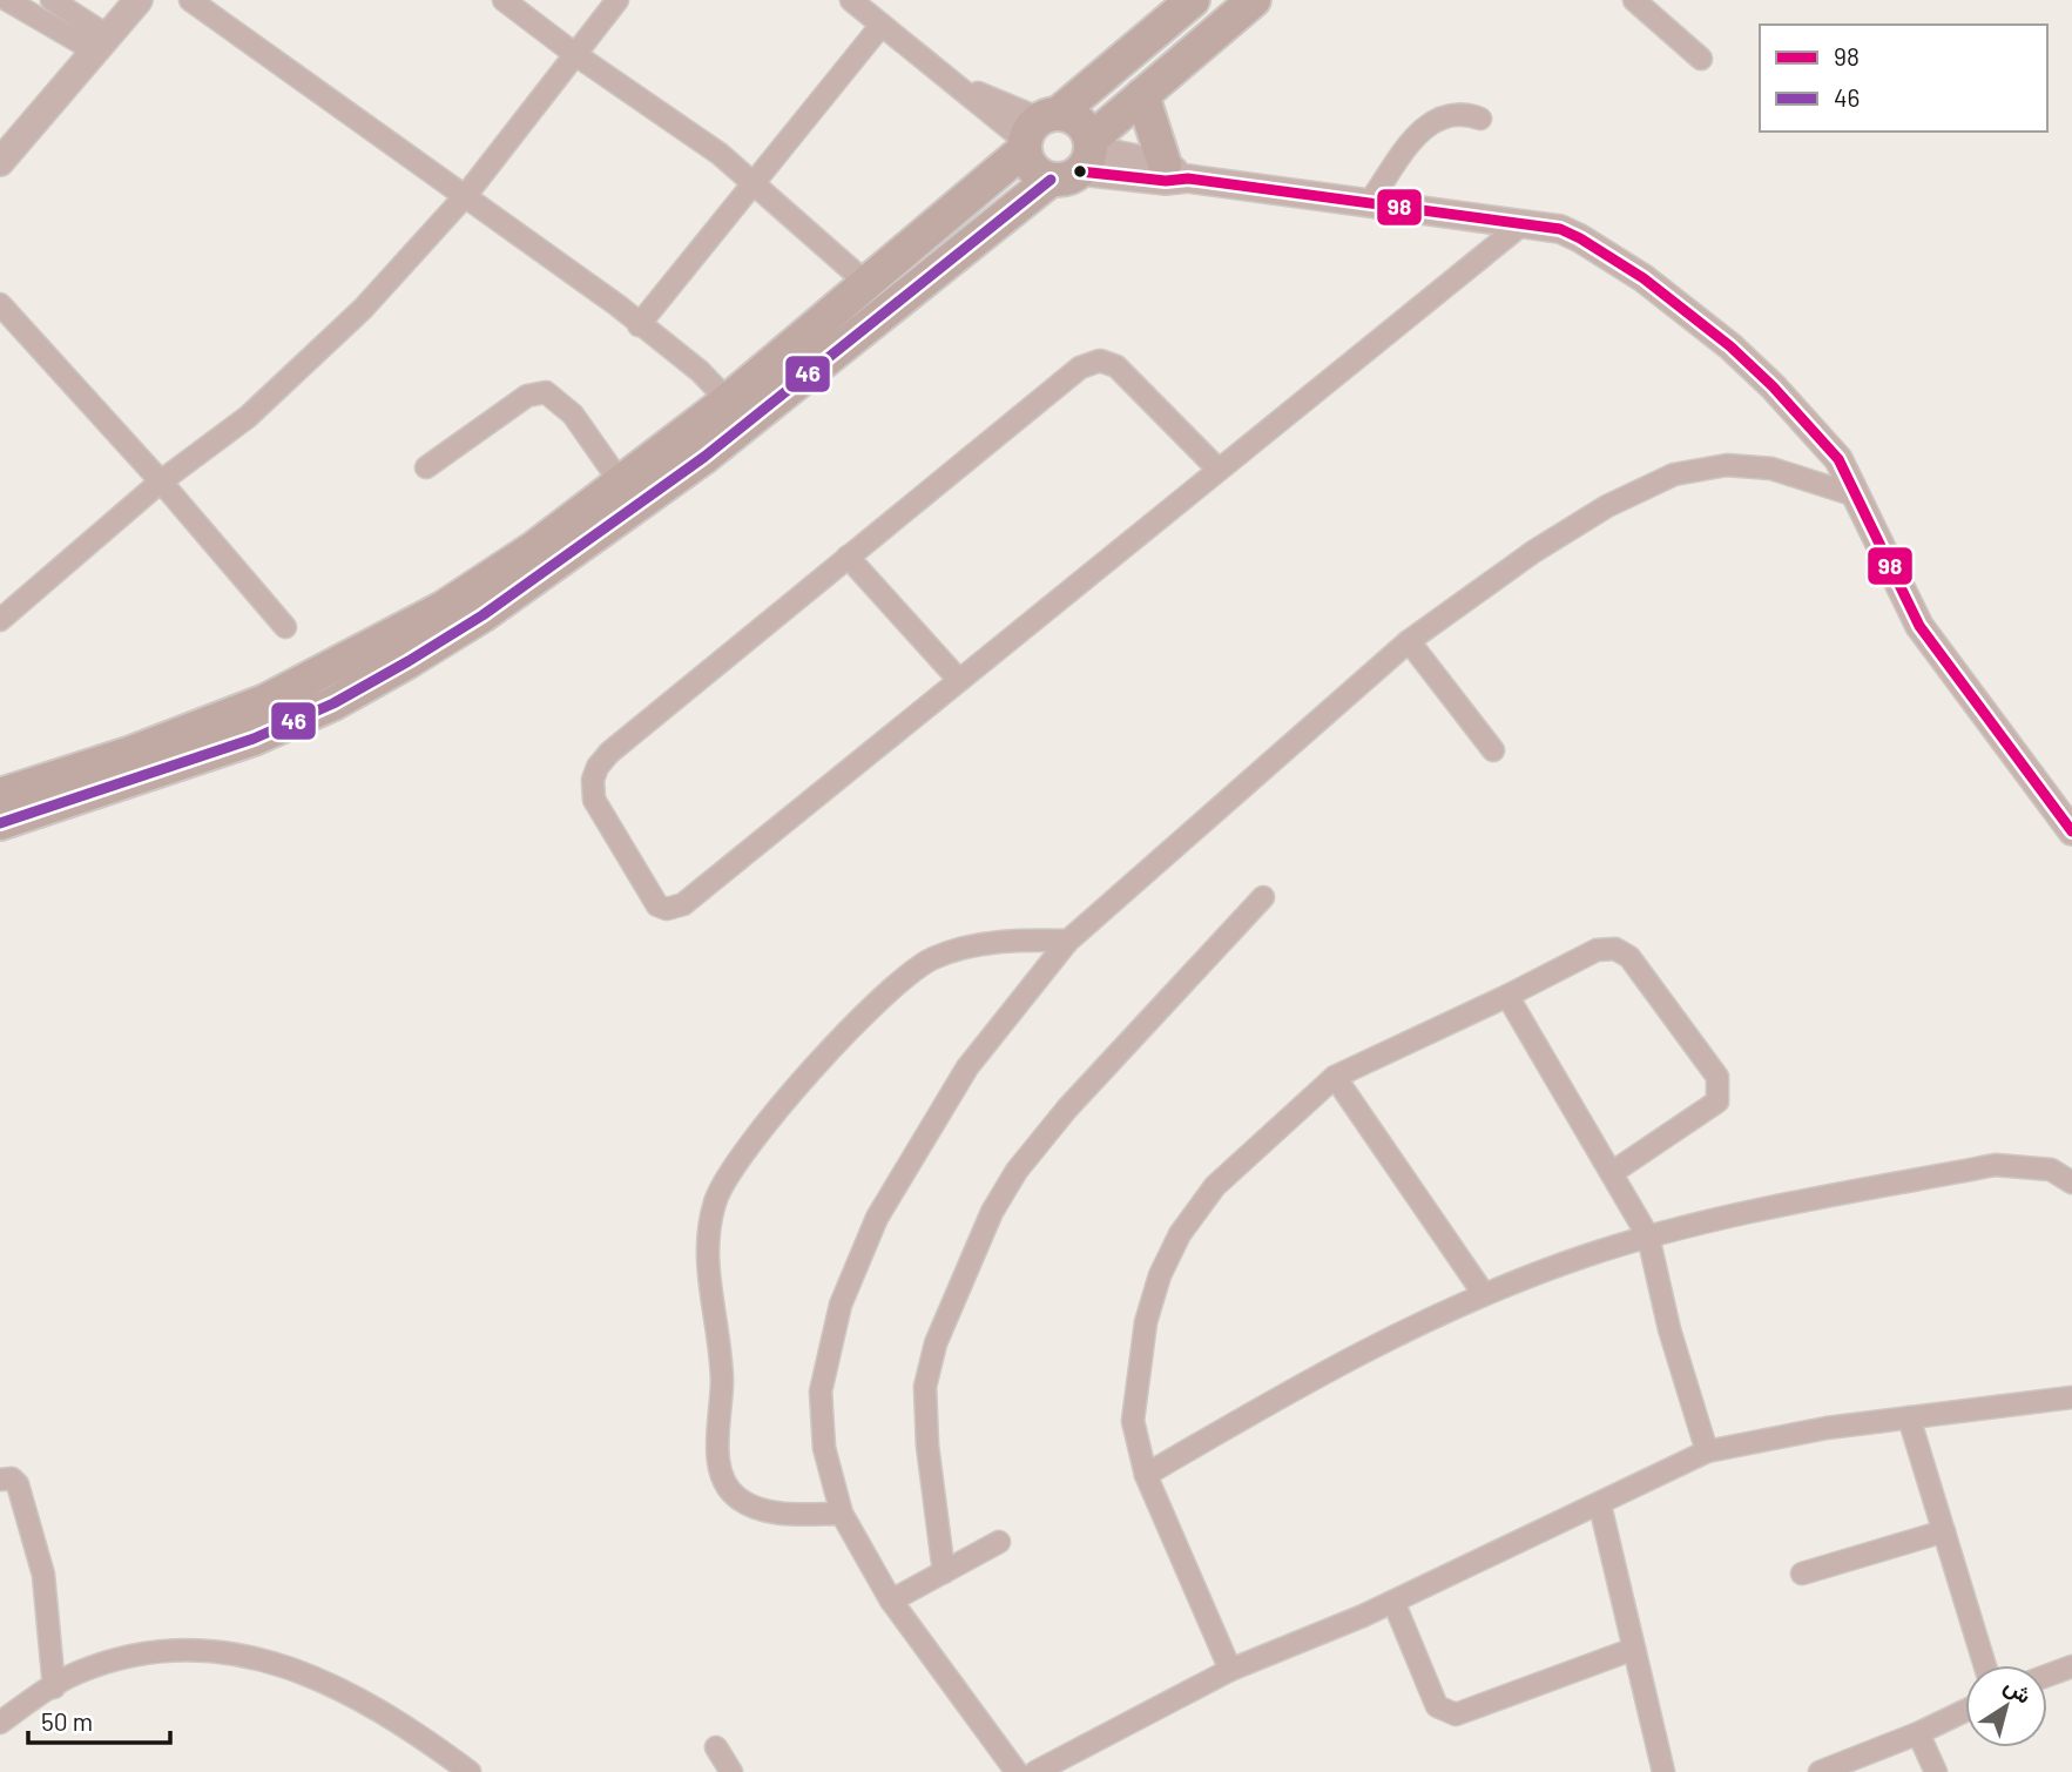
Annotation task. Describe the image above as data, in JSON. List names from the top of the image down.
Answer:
{
  "lines": ["transit line 98", "transit line 46"],
  "legend": ["98", "46"],
  "scale_bar": "50 m",
  "north": "top right"
}
